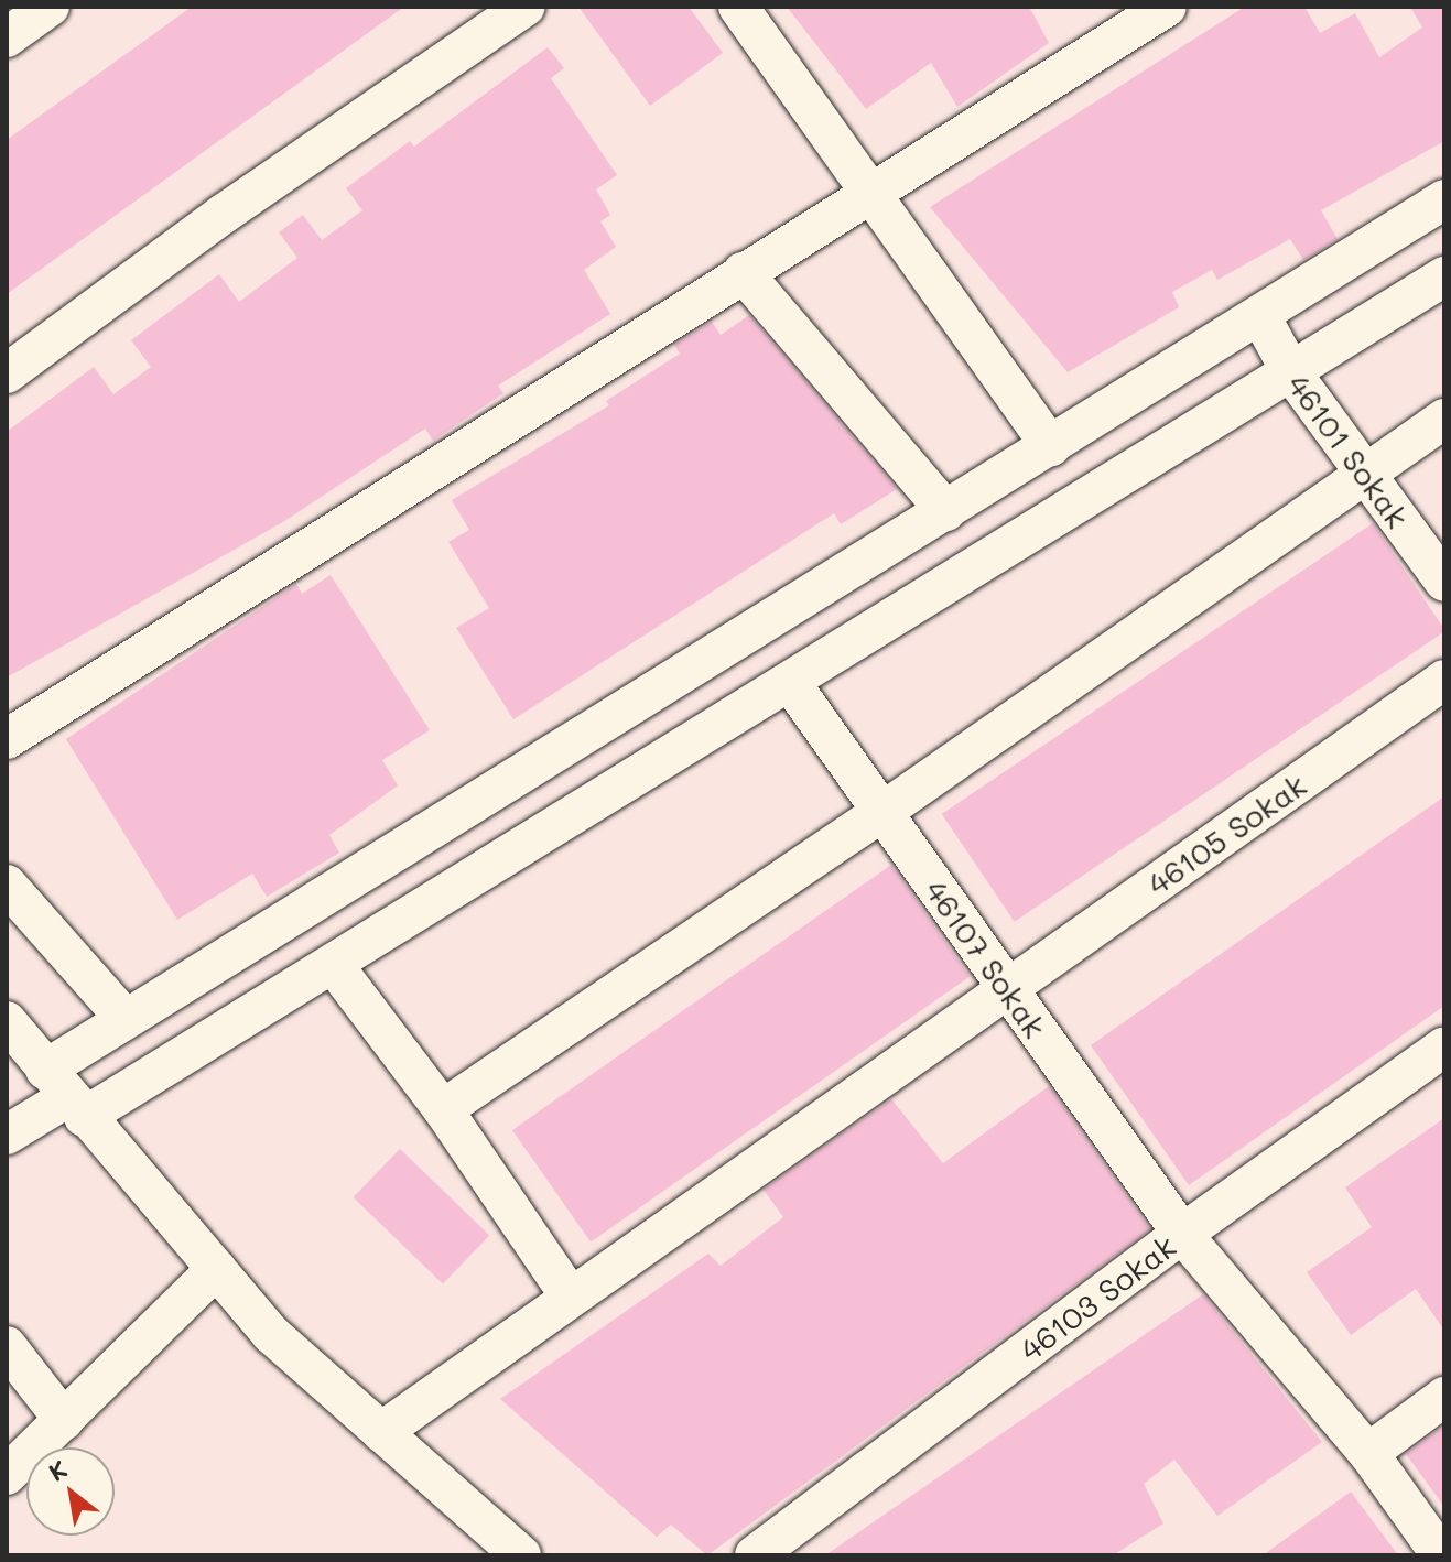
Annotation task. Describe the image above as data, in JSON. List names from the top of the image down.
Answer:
{
  "streets": {
    "street": [
      "46101 Sokak",
      "46105 Sokak",
      "46107 Sokak",
      "46103 Sokak"
    ]
  },
  "crossings": [
    ["46105 Sokak", "46107 Sokak"],
    ["46107 Sokak", "46103 Sokak"]
  ],
  "north": "top left"
}
